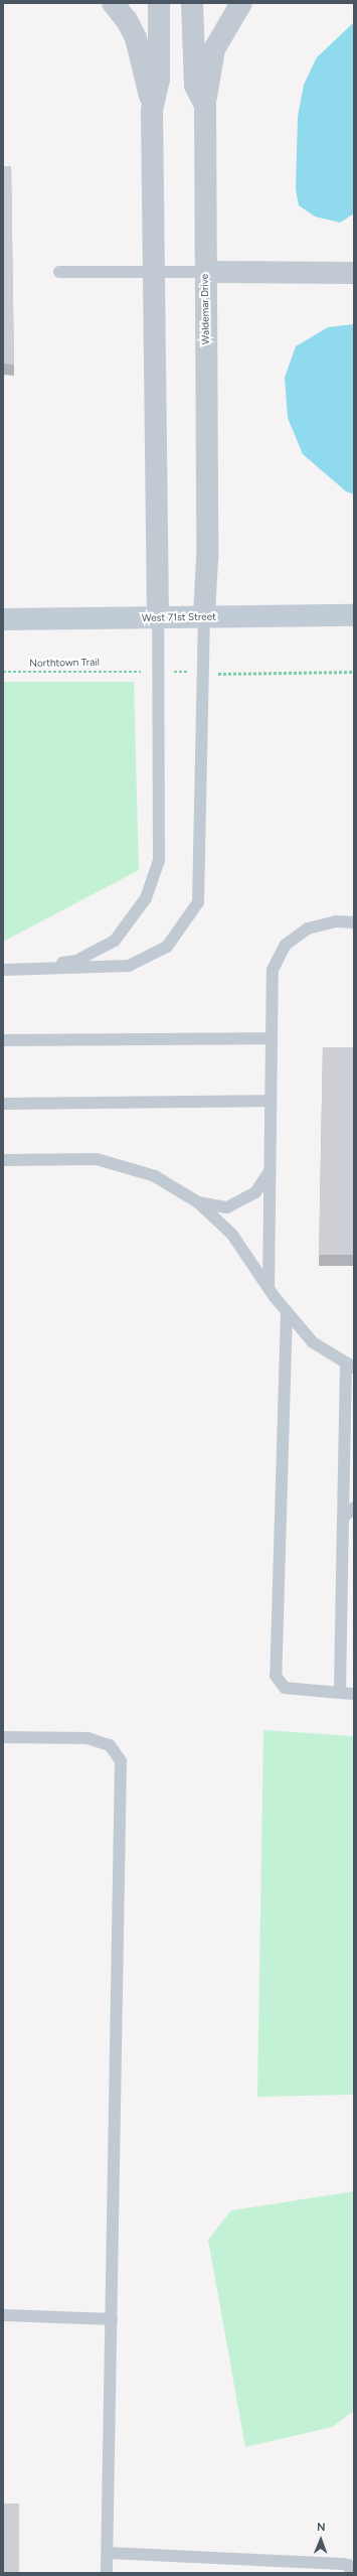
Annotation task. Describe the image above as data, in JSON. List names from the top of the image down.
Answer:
{
  "streets": {
    "main road": ["West 71st Street"],
    "street": ["Waldemar Drive"],
    "path": ["Northtown Trail"]
  },
  "crossings": [
    ["Waldemar Drive", "West 71st Street"]
  ],
  "north": "top"
}
